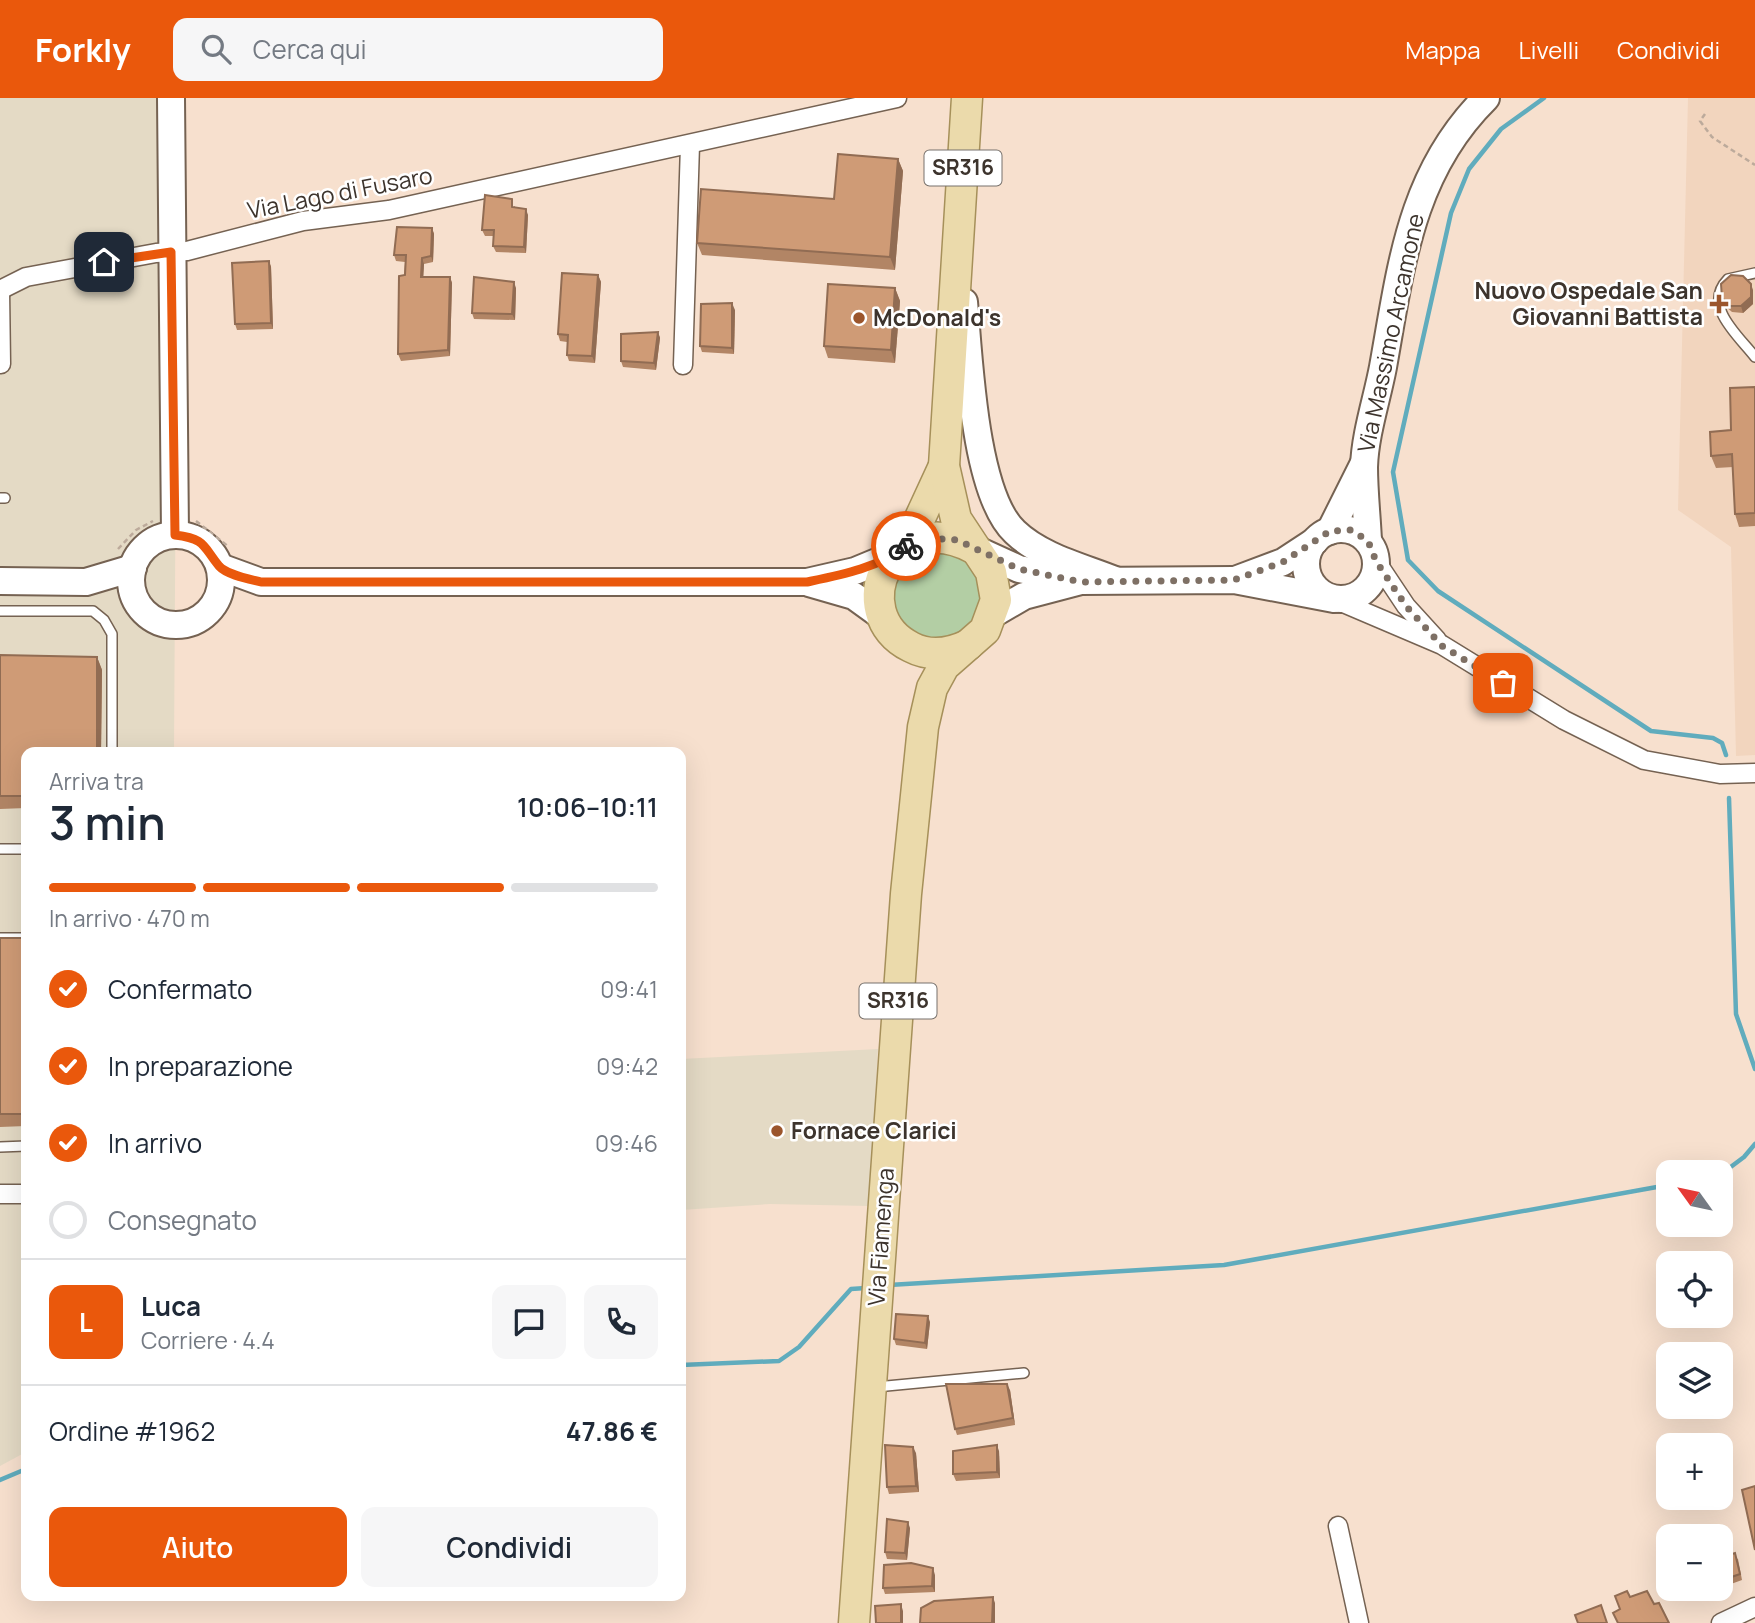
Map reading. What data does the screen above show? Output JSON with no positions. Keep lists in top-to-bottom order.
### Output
{
  "streets": {
    "main road": ["SR316", "Via Massimo Arcamone", "Via Fiamenga"],
    "street": ["Via Lago di Fusaro"]
  },
  "crossings": [
    ["SR316", "Via Fiamenga"]
  ],
  "places": {
    "health": ["Nuovo Ospedale San Giovanni Battista"],
    "other": ["McDonald's", "Fornace Clarici"]
  },
  "north": "top left",
  "page": {
    "header": "Forkly",
    "search": "Cerca qui",
    "nav": ["Mappa", "Livelli", "Condividi"],
    "heading": ["3 min", "Arriva tra", "10:06–10:11"],
    "panel": [
      "Luca",
      "Corriere · 4.4",
      "Ordine #1962",
      "47.86 €"
    ],
    "bar": "In arrivo · 470 m",
    "list": [
      ["Confermato", "09:41"],
      ["In preparazione", "09:42"],
      ["In arrivo", "09:46"],
      "Consegnato"
    ],
    "map_buttons": ["+", "−"],
    "round": "L",
    "buttons": ["Aiuto", "Condividi"]
  }
}
